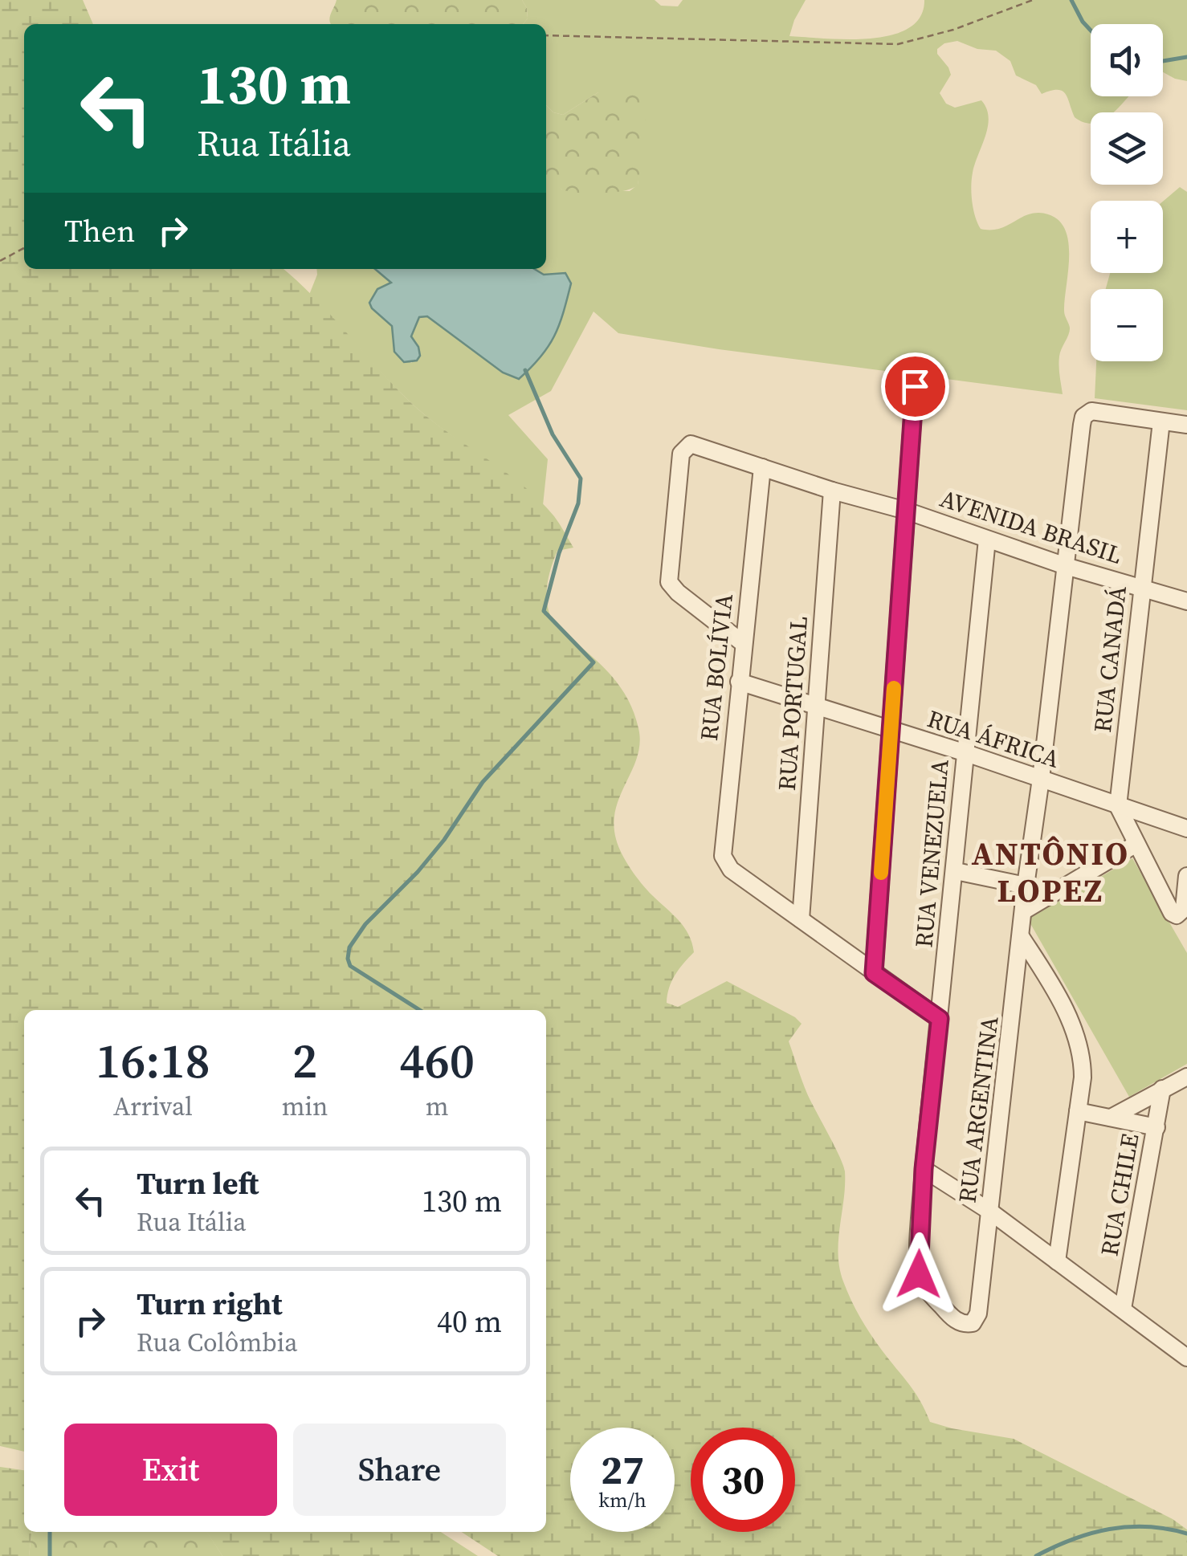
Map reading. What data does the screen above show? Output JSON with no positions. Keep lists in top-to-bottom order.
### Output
{
  "streets": {
    "street": [
      "AVENIDA BRASIL",
      "RUA CANADÁ",
      "RUA BOLÍVIA",
      "RUA PORTUGAL",
      "RUA ÁFRICA",
      "RUA VENEZUELA",
      "RUA ARGENTINA",
      "RUA CHILE"
    ]
  },
  "crossings": [
    ["AVENIDA BRASIL", "RUA CANADÁ"],
    ["AVENIDA BRASIL", "RUA BOLÍVIA"],
    ["AVENIDA BRASIL", "RUA PORTUGAL"],
    ["AVENIDA BRASIL", "RUA VENEZUELA"],
    ["AVENIDA BRASIL", "RUA ARGENTINA"],
    ["RUA CANADÁ", "RUA ÁFRICA"],
    ["RUA CANADÁ", "RUA ARGENTINA"],
    ["RUA BOLÍVIA", "RUA PORTUGAL"],
    ["RUA BOLÍVIA", "RUA ÁFRICA"],
    ["RUA PORTUGAL", "RUA ÁFRICA"],
    ["RUA ÁFRICA", "RUA VENEZUELA"],
    ["RUA ÁFRICA", "RUA ARGENTINA"],
    ["RUA VENEZUELA", "RUA ARGENTINA"]
  ],
  "districts": ["ANTÔNIO LOPEZ"],
  "page": {
    "map_buttons": ["+", "−"],
    "turn": ["130 m", "Rua Itália"],
    "then": "Then",
    "eta": [
      "16:18",
      "Arrival",
      "2",
      "min",
      "460",
      "m"
    ],
    "list": [
      {
        "name": "Turn left",
        "note": "Rua Itália",
        "value": "130 m"
      },
      {
        "name": "Turn right",
        "note": "Rua Colômbia",
        "value": "40 m"
      }
    ],
    "buttons": ["Exit", "Share"],
    "speed": "27 km/h",
    "limit": "30"
  }
}
